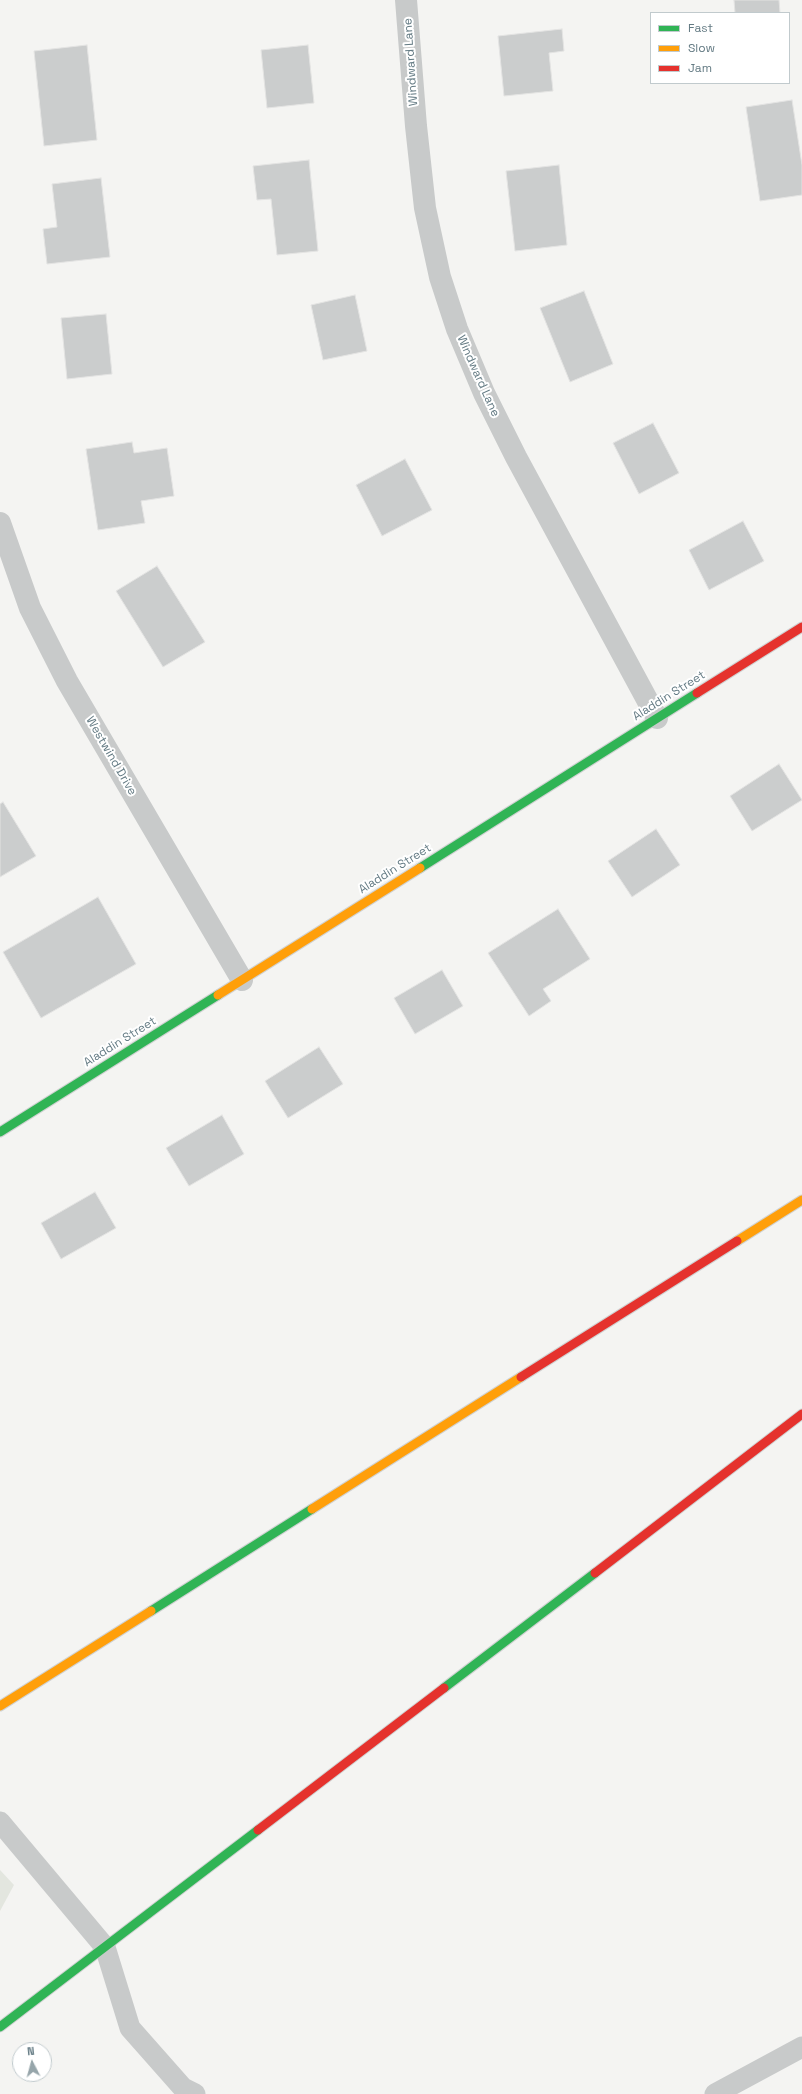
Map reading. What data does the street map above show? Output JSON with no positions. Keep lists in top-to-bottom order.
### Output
{
  "streets": {
    "main road": ["Aladdin Street"],
    "street": ["Windward Lane", "Westwind Drive"]
  },
  "crossings": [
    ["Windward Lane", "Aladdin Street"],
    ["Aladdin Street", "Westwind Drive"]
  ],
  "legend": ["Fast", "Slow", "Jam"],
  "north": "top"
}
